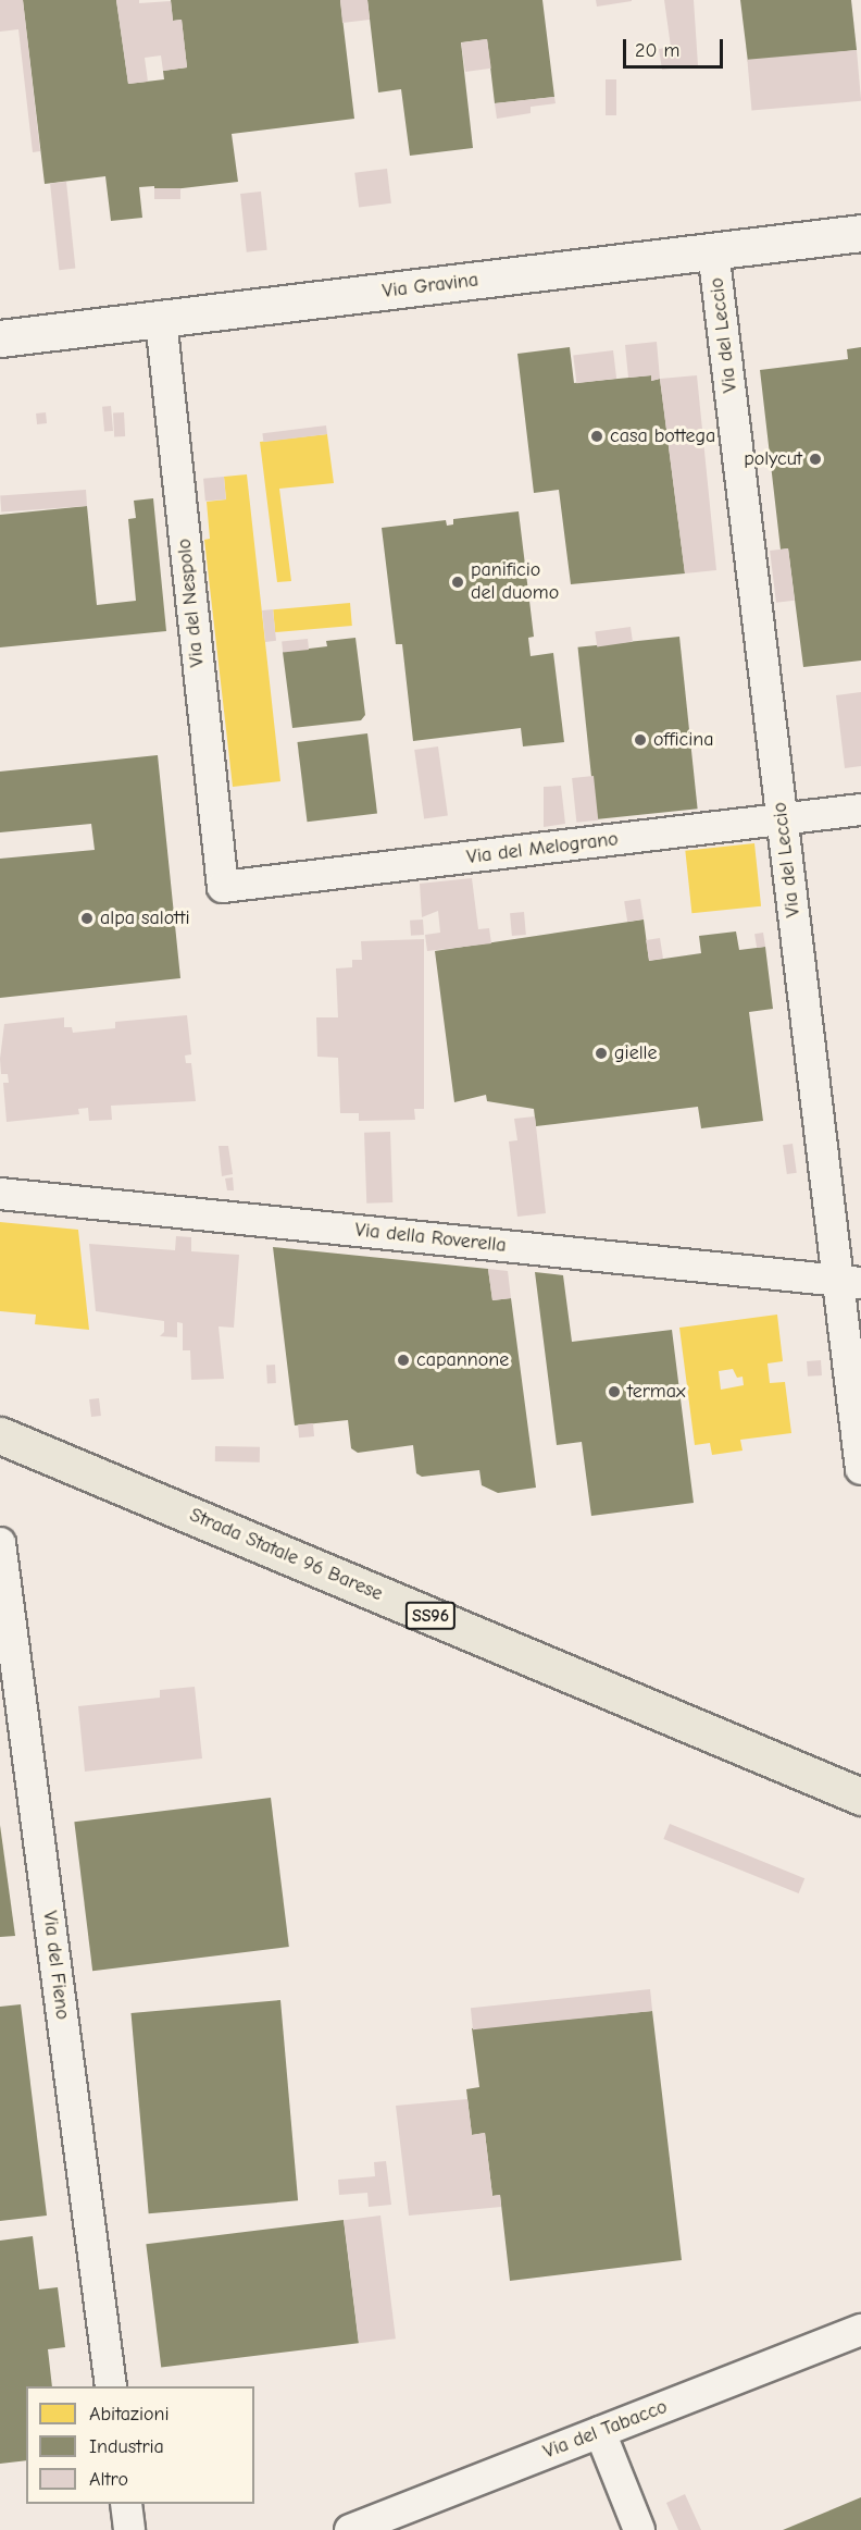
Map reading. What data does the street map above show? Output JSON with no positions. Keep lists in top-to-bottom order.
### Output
{
  "streets": {
    "main road": ["Via Gravina", "Strada Statale 96 Barese", "SS96"],
    "street": [
      "Via del Leccio",
      "Via del Nespolo",
      "Via del Melograno",
      "Via della Roverella",
      "Via del Fieno",
      "Via del Tabacco"
    ]
  },
  "crossings": [
    ["Via Gravina", "Via del Leccio"],
    ["Via Gravina", "Via del Nespolo"],
    ["Via del Leccio", "Via del Melograno"],
    ["Via del Leccio", "Via della Roverella"],
    ["Via del Nespolo", "Via del Melograno"]
  ],
  "places": [
    "casa bottega",
    "polycut",
    "panificio del duomo",
    "officina",
    "alpa salotti",
    "gielle",
    "capannone",
    "termax"
  ],
  "legend": ["Abitazioni", "Industria", "Altro"],
  "scale_bar": "20 m"
}
